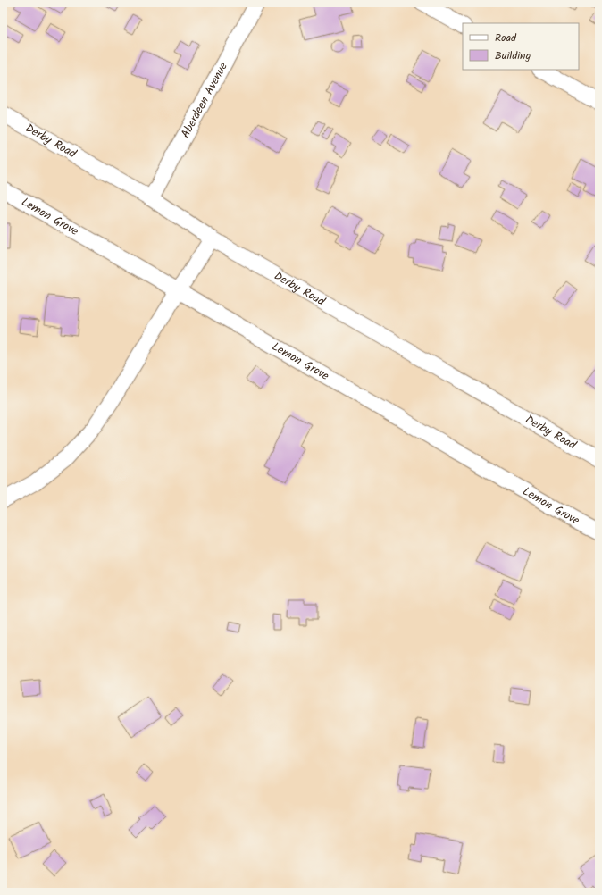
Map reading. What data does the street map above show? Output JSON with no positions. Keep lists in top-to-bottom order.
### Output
{
  "streets": {
    "street": ["Aberdeen Avenue", "Derby Road", "Lemon Grove"]
  },
  "crossings": [
    ["Aberdeen Avenue", "Derby Road"]
  ],
  "legend": ["Road", "Building"]
}
